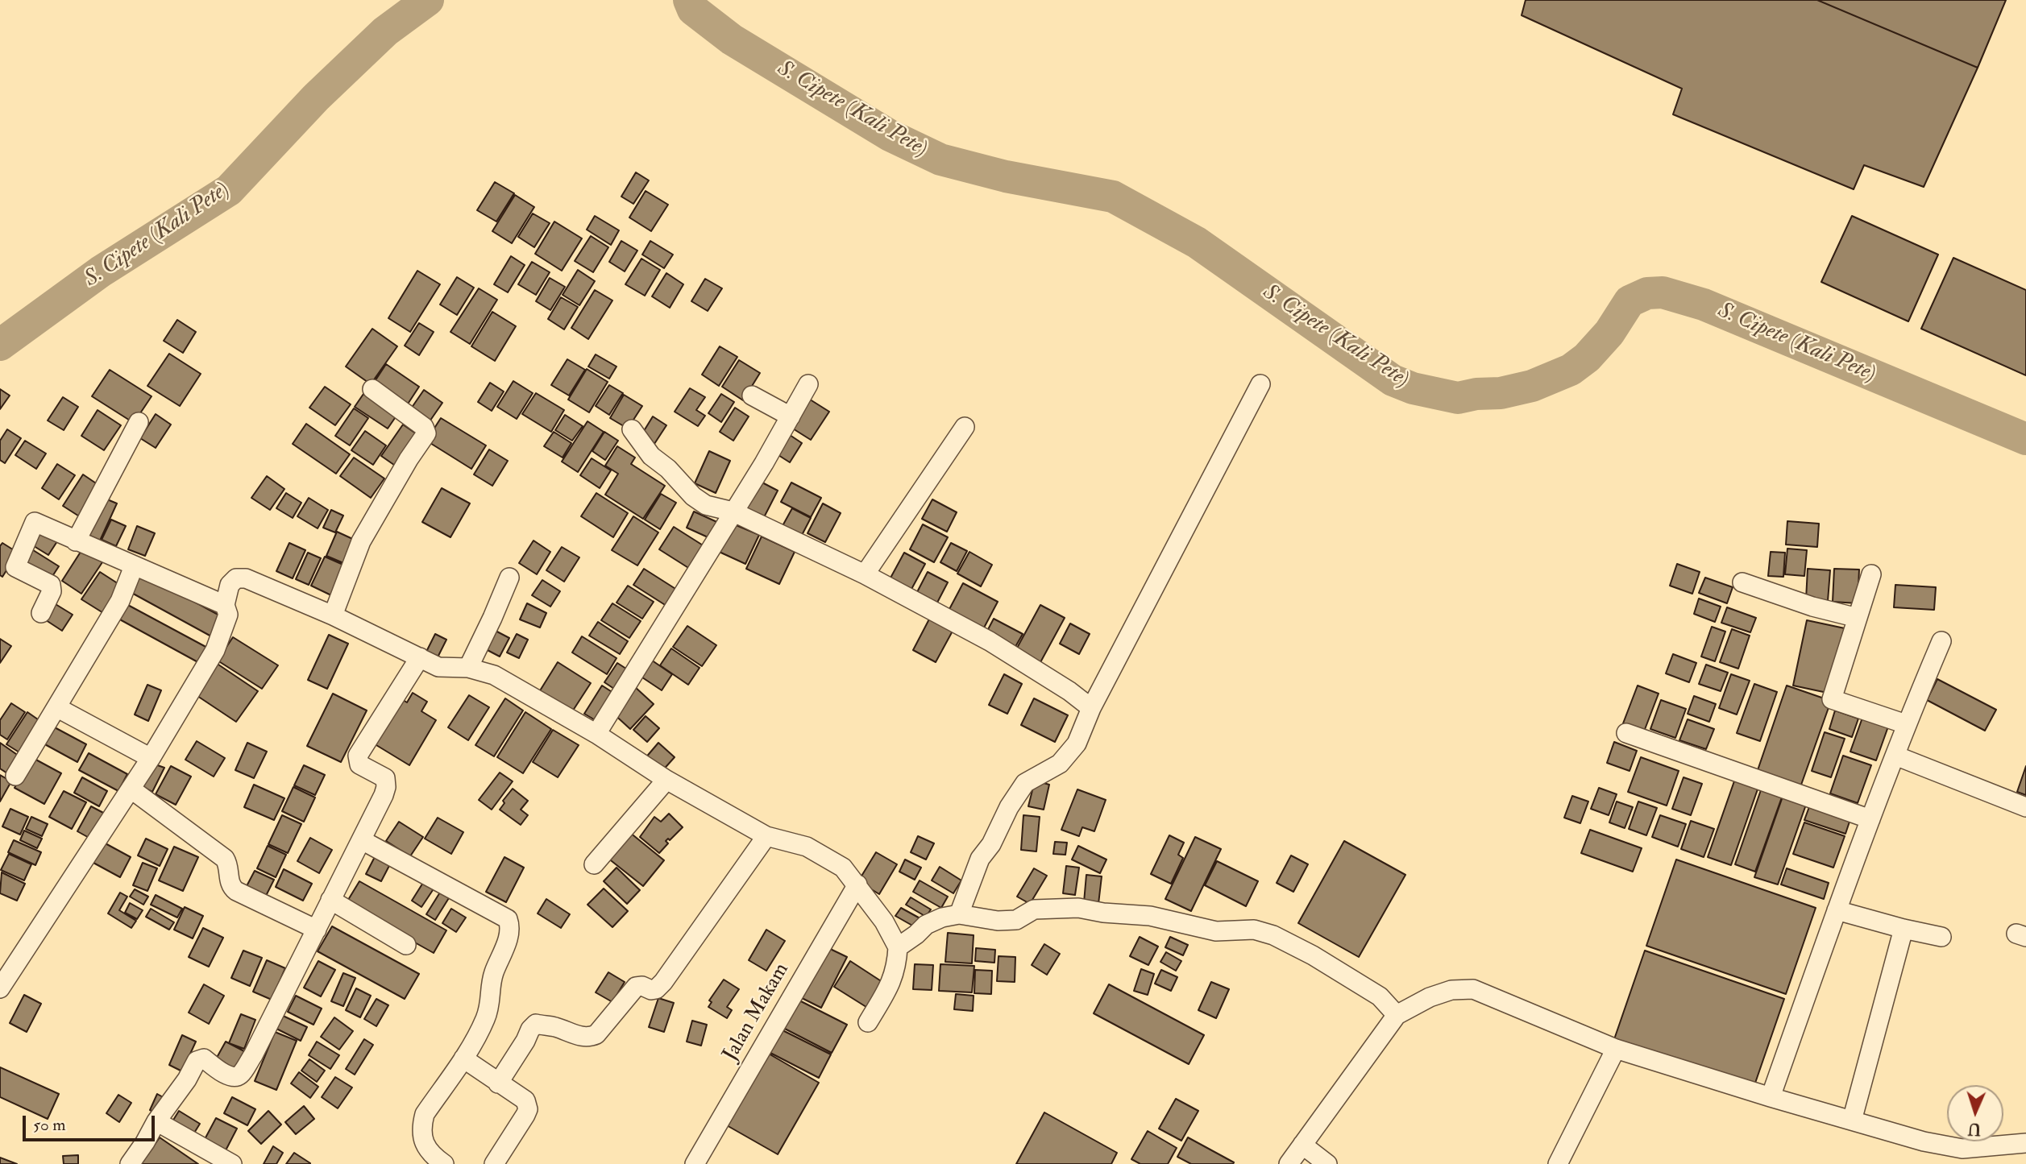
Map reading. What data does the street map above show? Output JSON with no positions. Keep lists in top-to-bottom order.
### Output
{
  "streets": {
    "street": ["Jalan Makam"]
  },
  "water": ["S. Cipete (Kali Pete)"],
  "scale_bar": "50 m",
  "north": "bottom"
}
